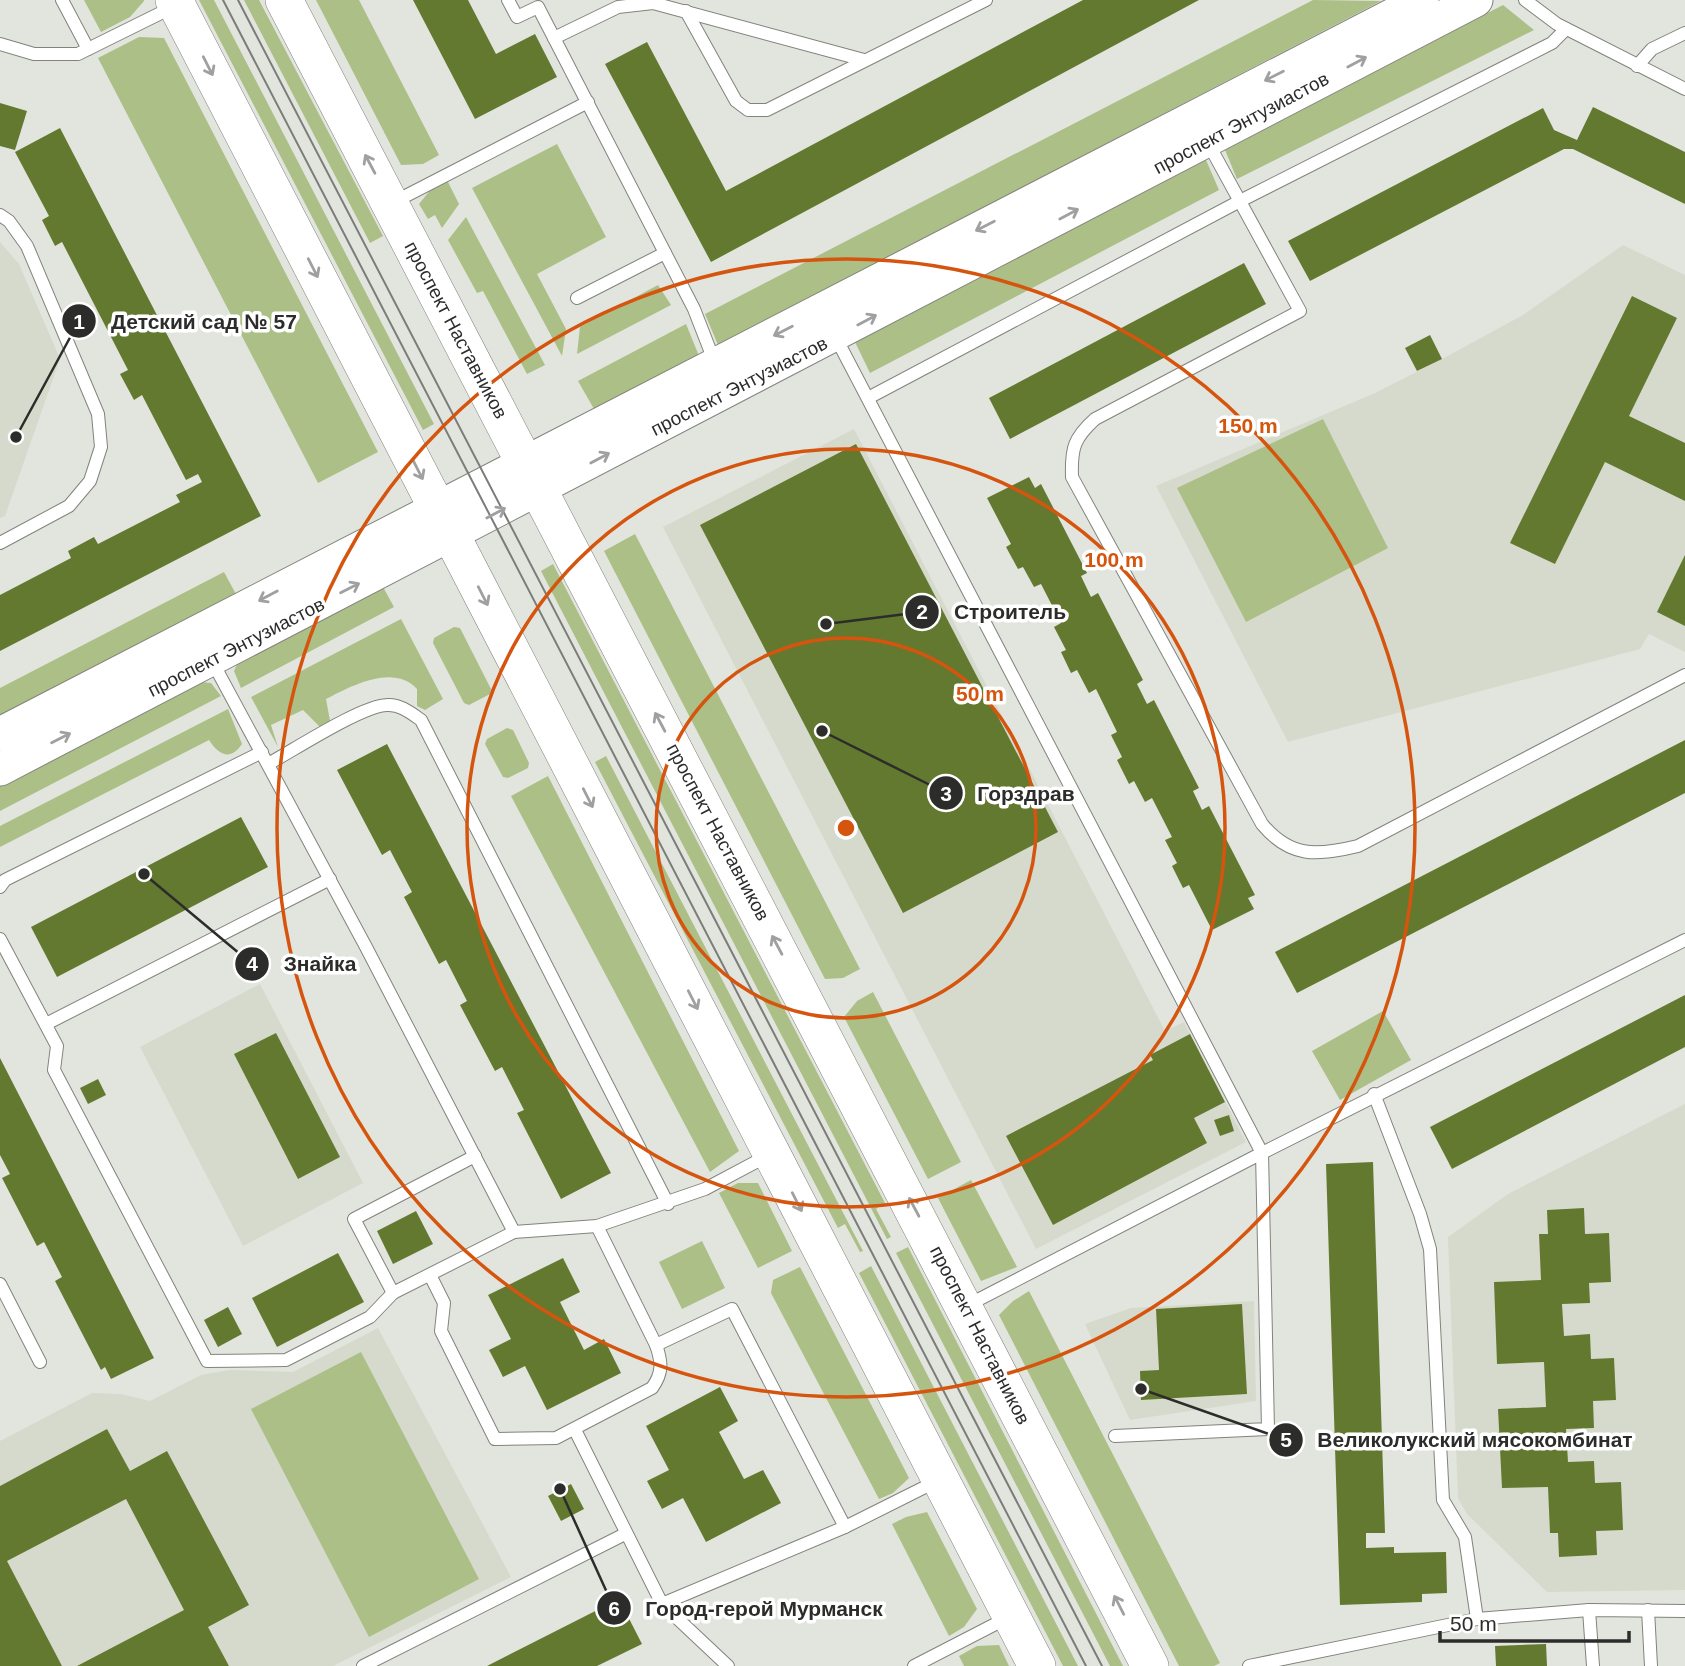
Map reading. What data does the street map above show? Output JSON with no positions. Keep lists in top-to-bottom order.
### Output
{
  "streets": {
    "main road": ["проспект Наставников"],
    "street": ["проспект Энтузиастов"]
  },
  "crossings": [
    ["проспект Энтузиастов", "проспект Наставников"]
  ],
  "places": [
    "Детский сад № 57",
    "Строитель",
    "Горздрав",
    "Знайка",
    "Великолукский мясокомбинат",
    "Город-герой Мурманск"
  ],
  "scale_bar": "50 m",
  "rings": ["150 m", "100 m", "50 m"]
}
